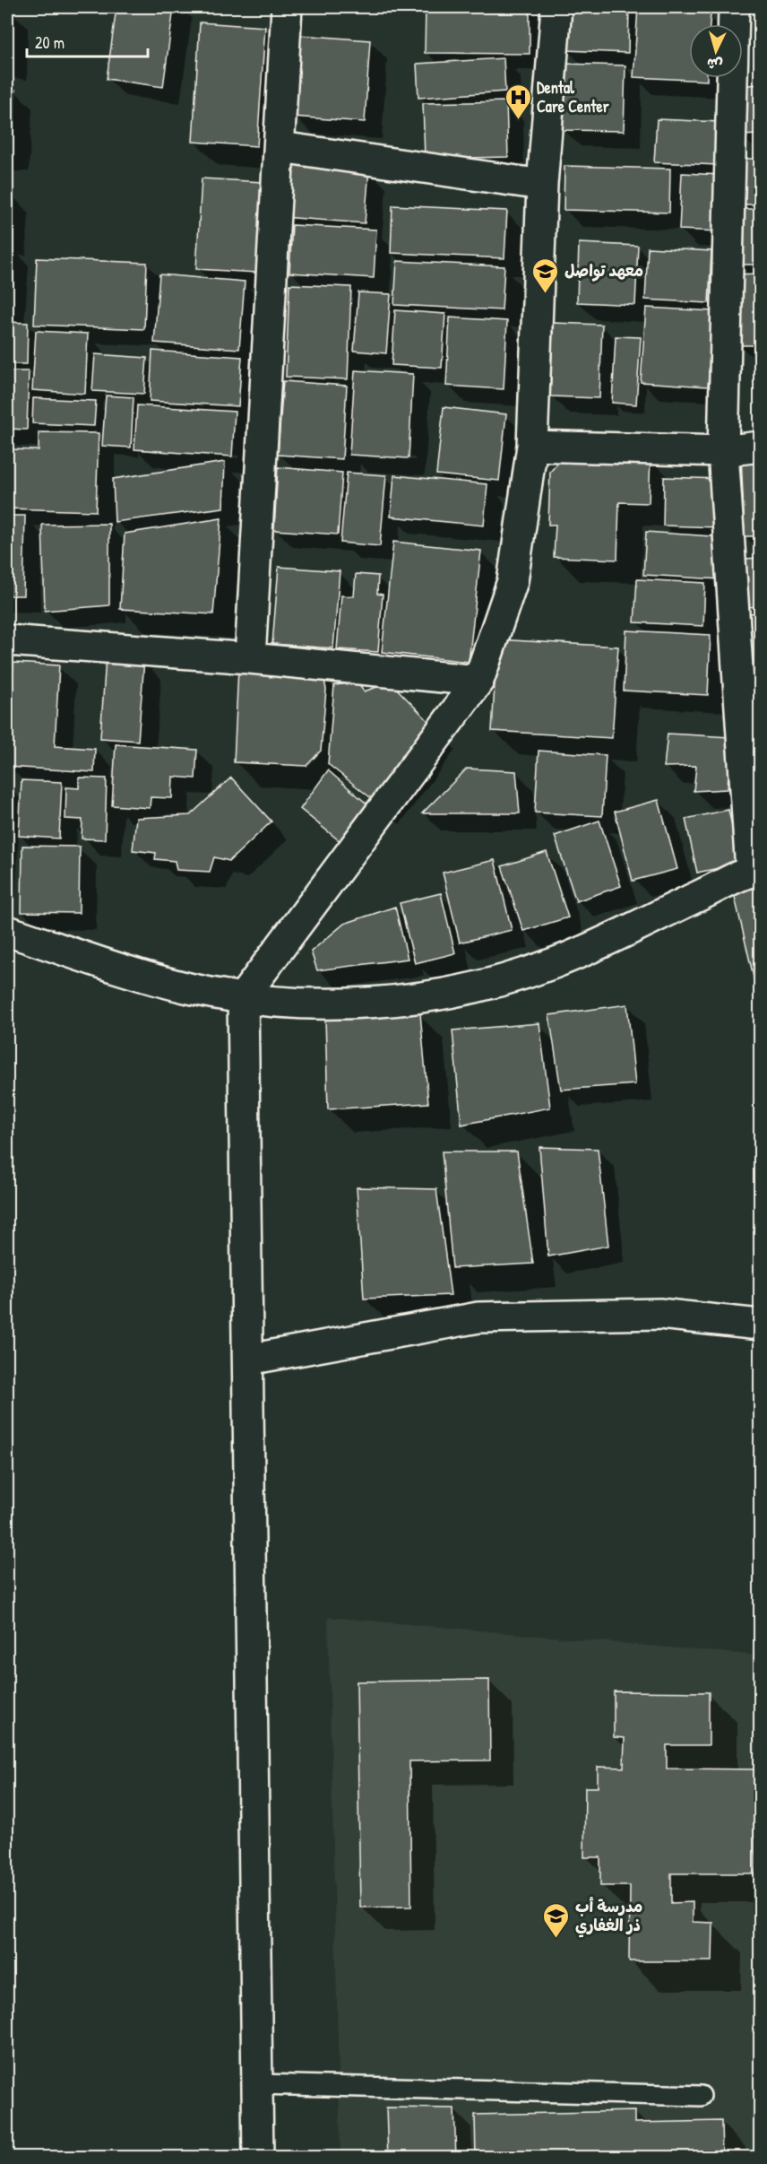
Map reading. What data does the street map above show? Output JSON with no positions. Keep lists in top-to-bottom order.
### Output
{
  "places": {
    "hospital": ["Dental Care Center"],
    "school or university": ["معهد تواصل", "مدرسة أب ذر الغفاري"]
  },
  "scale_bar": "20 m",
  "north": "bottom"
}
